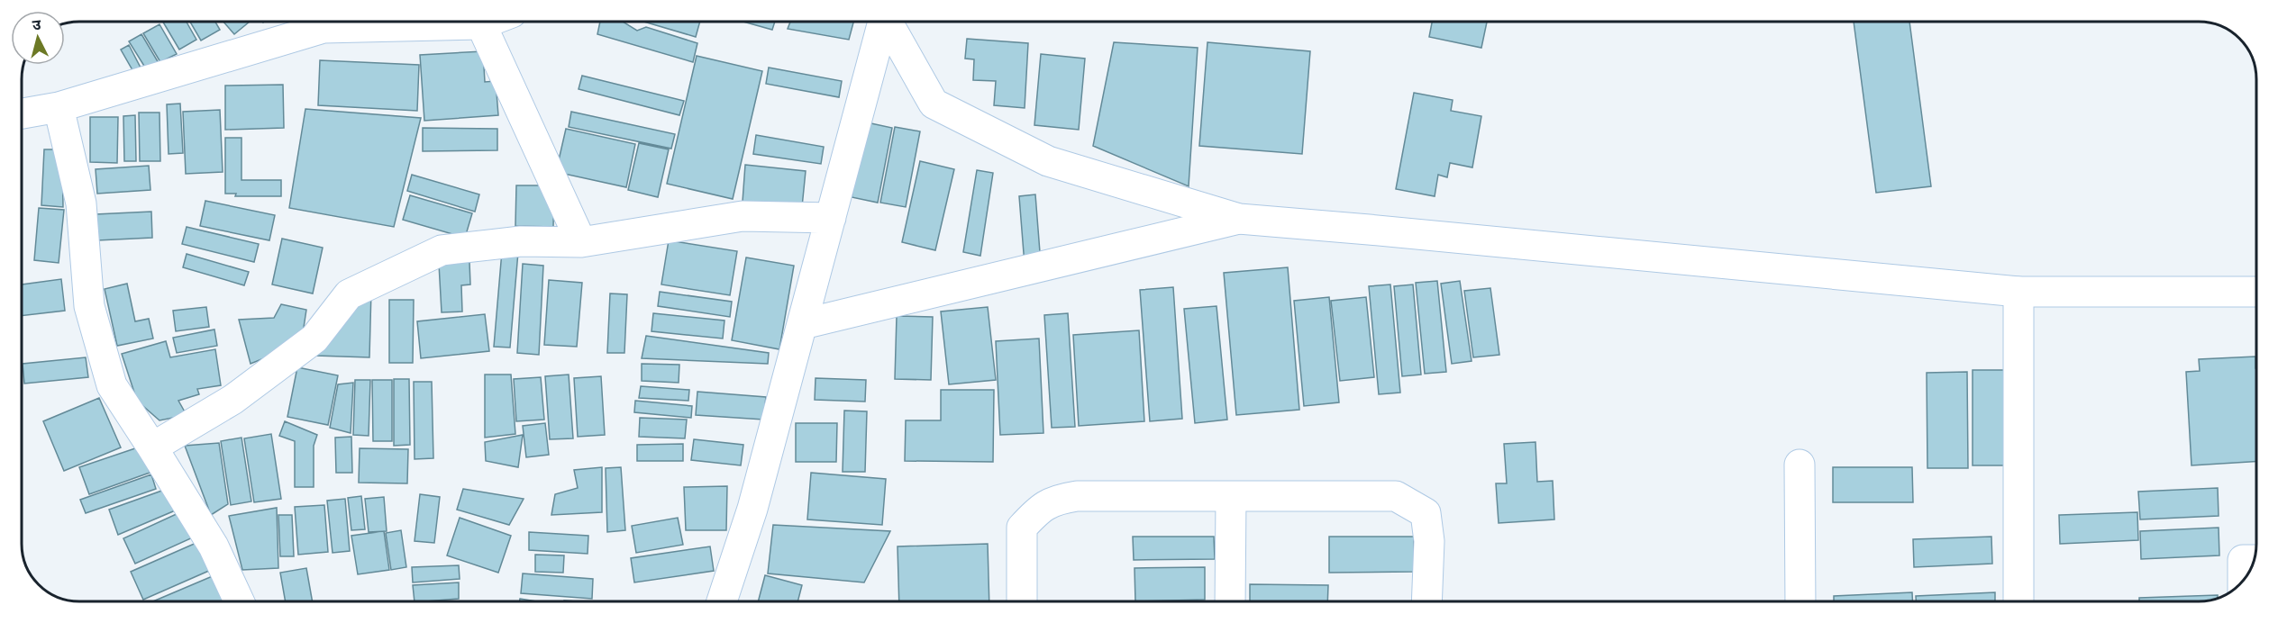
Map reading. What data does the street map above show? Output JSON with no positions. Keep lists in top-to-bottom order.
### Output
{
  "north": "top"
}
